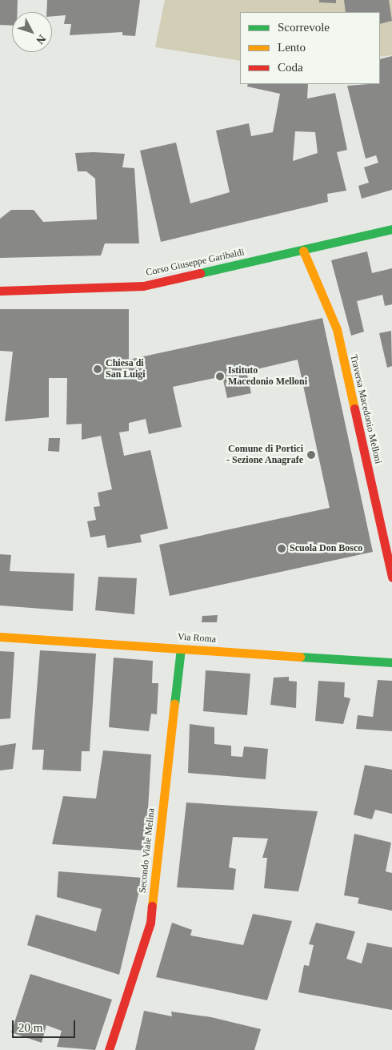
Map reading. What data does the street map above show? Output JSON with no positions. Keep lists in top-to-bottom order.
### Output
{
  "streets": {
    "street": [
      "Corso Giuseppe Garibaldi",
      "Traversa Macedonio Melloni",
      "Via Roma",
      "Secondo Viale Melina"
    ]
  },
  "crossings": [
    ["Corso Giuseppe Garibaldi", "Traversa Macedonio Melloni"],
    ["Via Roma", "Secondo Viale Melina"]
  ],
  "places": [
    "Chiesa di San Luigi",
    "Istituto Macedonio Melloni",
    "Comune di Portici - Sezione Anagrafe",
    "Scuola Don Bosco"
  ],
  "legend": ["Scorrevole", "Lento", "Coda"],
  "scale_bar": "20 m",
  "north": "bottom right"
}
